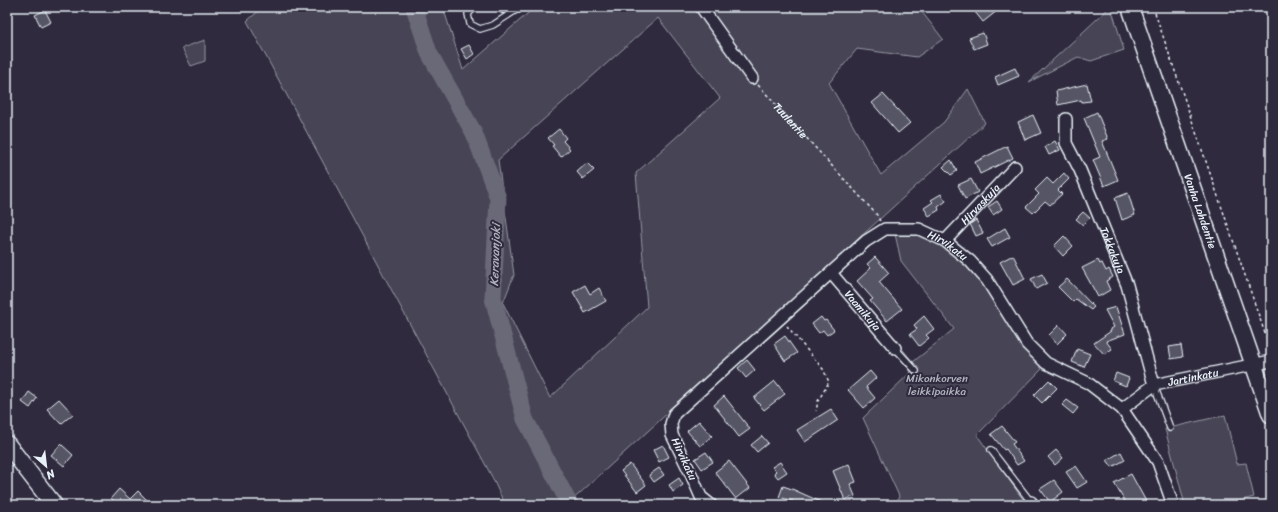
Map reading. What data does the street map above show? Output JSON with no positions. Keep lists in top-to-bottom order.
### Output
{
  "streets": {
    "main road": ["Vanha Lahdentie"],
    "street": [
      "Hirvaskuja",
      "Hirvikatu",
      "Tokkakuja",
      "Vaamikuja",
      "Jartinkatu"
    ],
    "path": ["Tuulentie"]
  },
  "crossings": [
    ["Tuulentie", "Hirvikatu"],
    ["Hirvaskuja", "Hirvikatu"],
    ["Vanha Lahdentie", "Jartinkatu"],
    ["Hirvikatu", "Vaamikuja"],
    ["Hirvikatu", "Jartinkatu"],
    ["Tokkakuja", "Jartinkatu"]
  ],
  "water": ["Keravanjoki"],
  "parks": ["Mikonkorven leikkipaikka"],
  "north": "bottom right"
}
